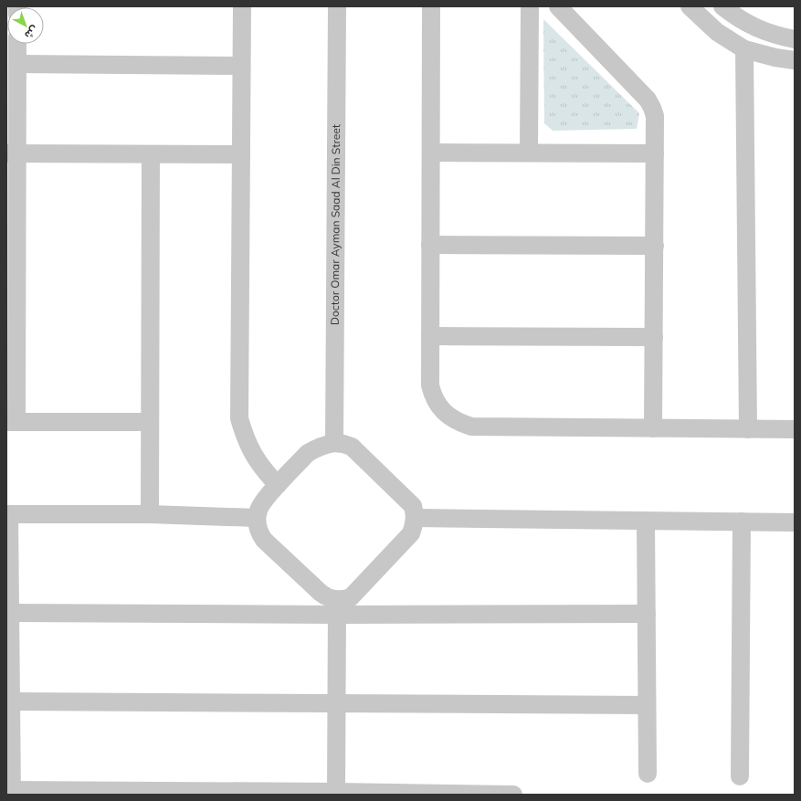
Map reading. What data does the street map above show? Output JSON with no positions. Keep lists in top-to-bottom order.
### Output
{
  "streets": {
    "street": ["Doctor Omar Ayman Saad Al Din Street"]
  },
  "north": "bottom right"
}
